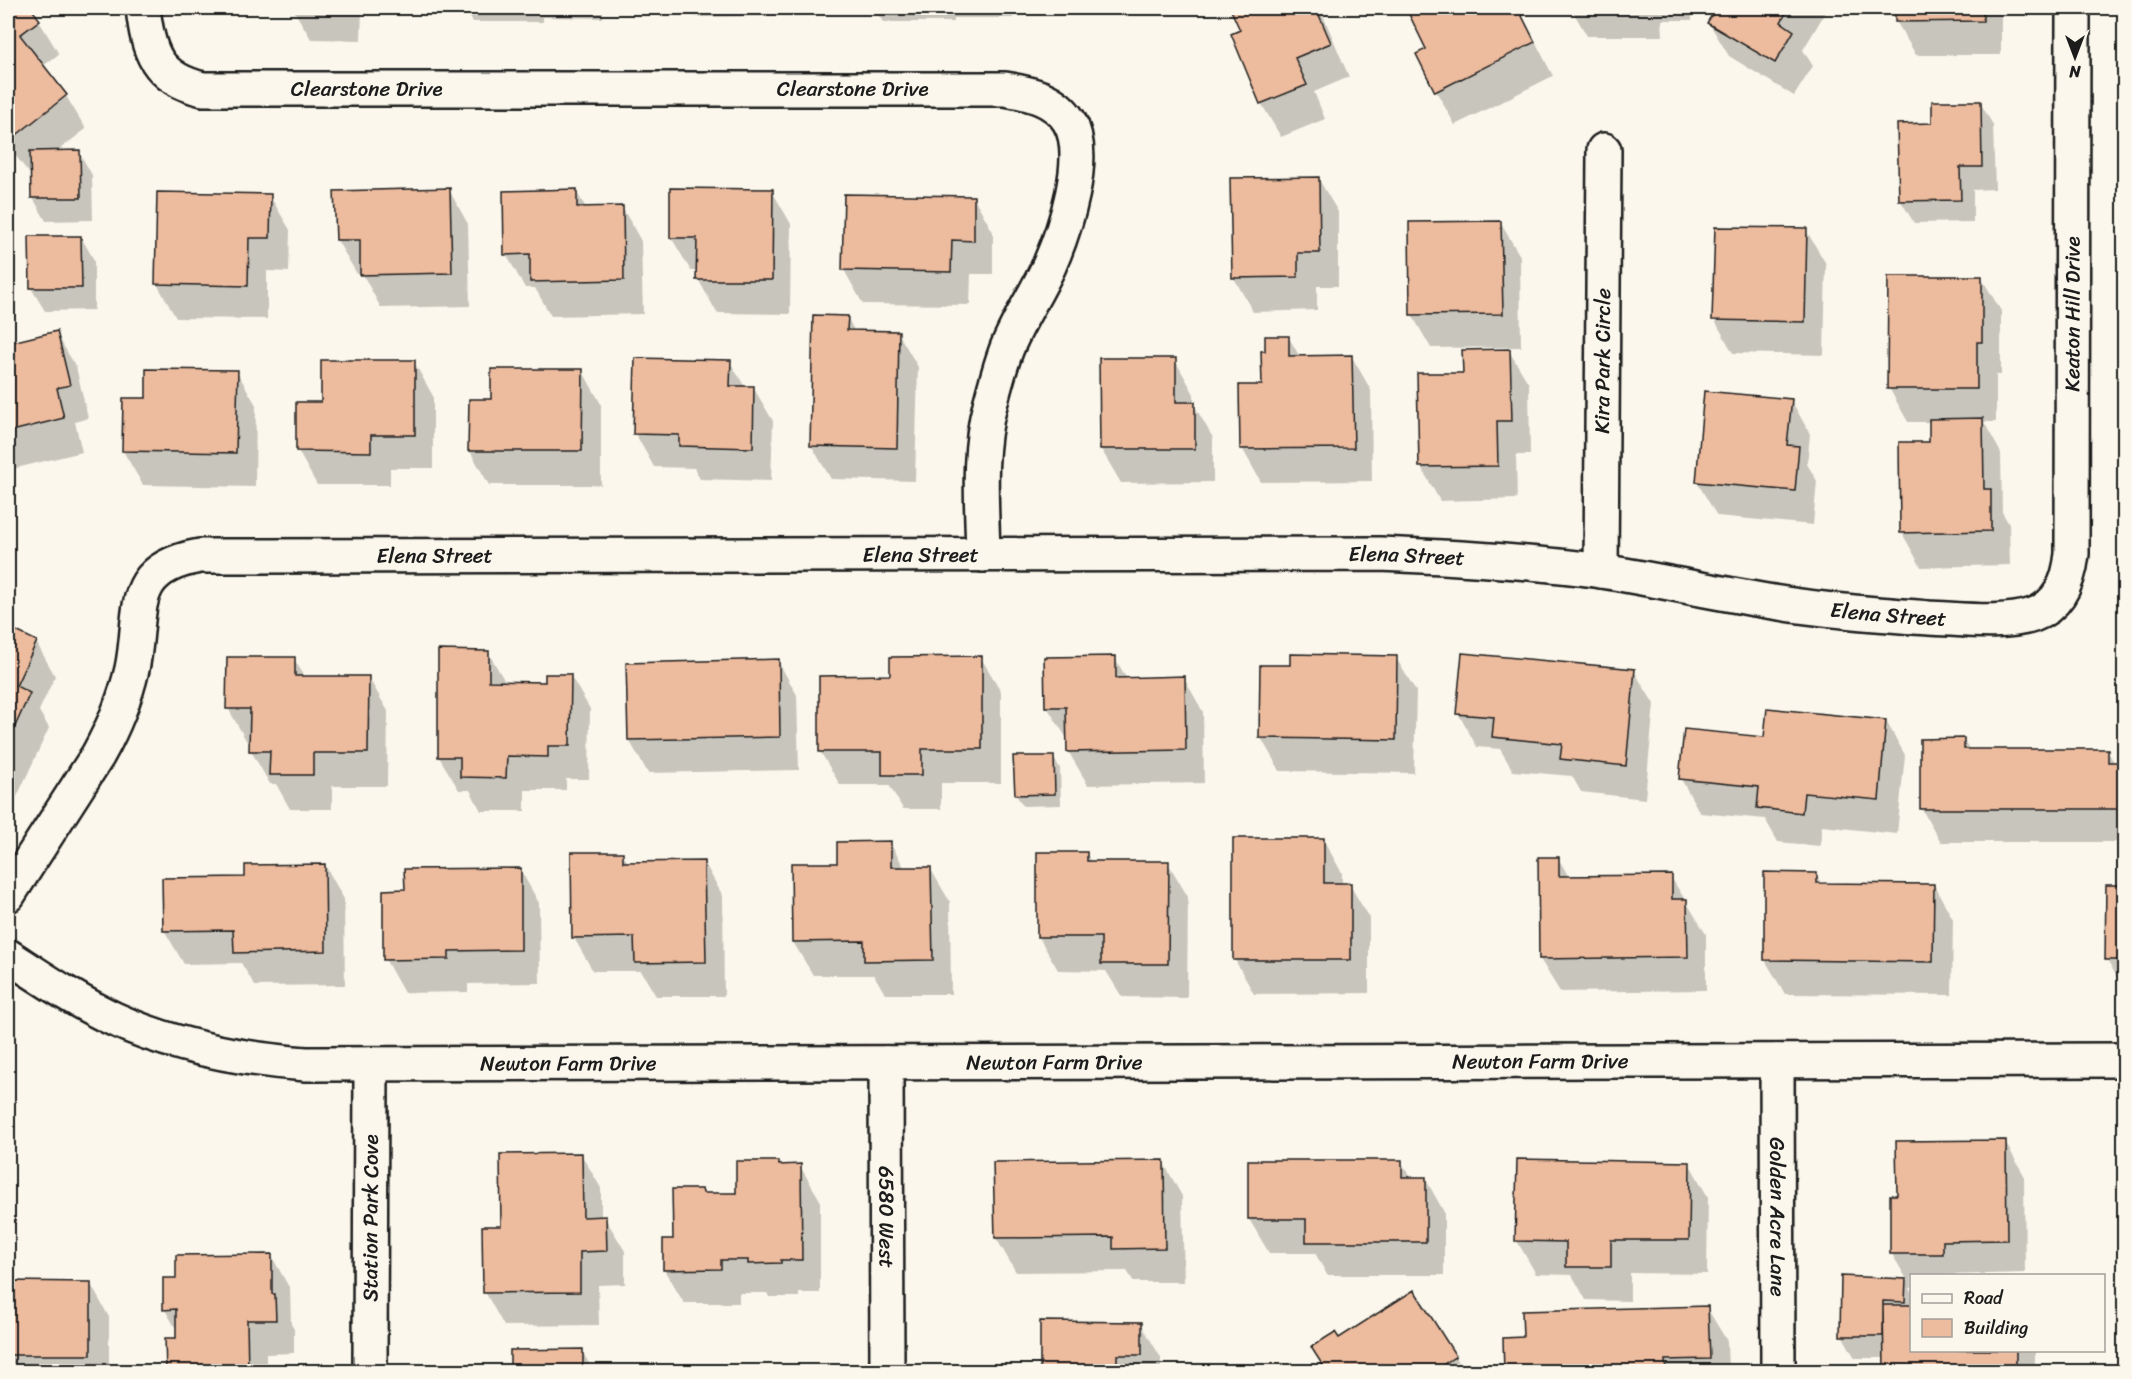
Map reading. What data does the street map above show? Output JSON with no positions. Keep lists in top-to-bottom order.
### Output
{
  "streets": {
    "street": [
      "Clearstone Drive",
      "Keaton Hill Drive",
      "Kira Park Circle",
      "Elena Street",
      "Newton Farm Drive",
      "Golden Acre Lane",
      "6580 West",
      "Station Park Cove"
    ]
  },
  "crossings": [
    ["Clearstone Drive", "Elena Street"],
    ["Keaton Hill Drive", "Elena Street"],
    ["Kira Park Circle", "Elena Street"],
    ["Newton Farm Drive", "Golden Acre Lane"],
    ["Newton Farm Drive", "6580 West"],
    ["Newton Farm Drive", "Station Park Cove"]
  ],
  "legend": ["Road", "Building"],
  "north": "bottom"
}
